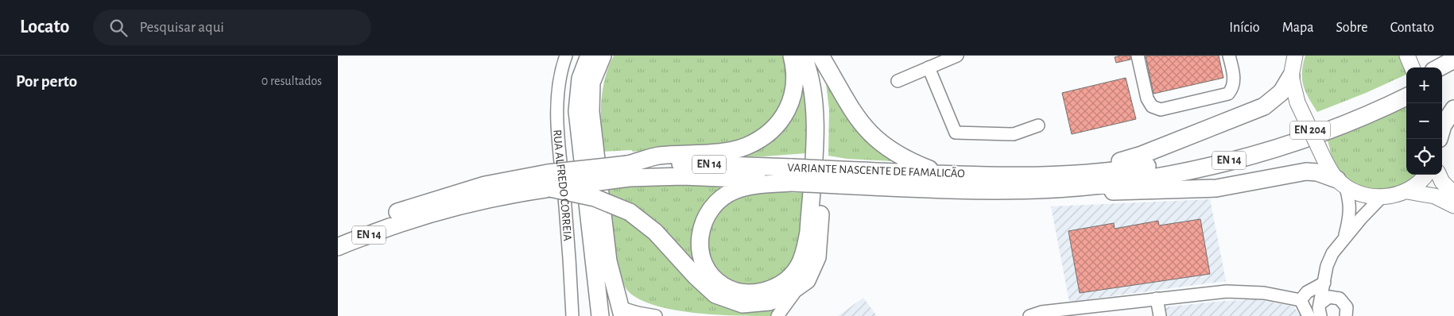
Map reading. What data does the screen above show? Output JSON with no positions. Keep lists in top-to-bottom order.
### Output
{
  "streets": {
    "highway": ["EN 14", "VARIANTE NASCENTE DE FAMALICÃO"],
    "main road": ["EN 204"],
    "street": ["RUA ALFREDO CORREIA"]
  },
  "page": {
    "header": "Locato",
    "search": "Pesquisar aqui",
    "nav": [
      "Início",
      "Mapa",
      "Sobre",
      "Contato"
    ],
    "heading": ["Por perto", "0 resultados"],
    "map_buttons": ["+", "−"]
  }
}
